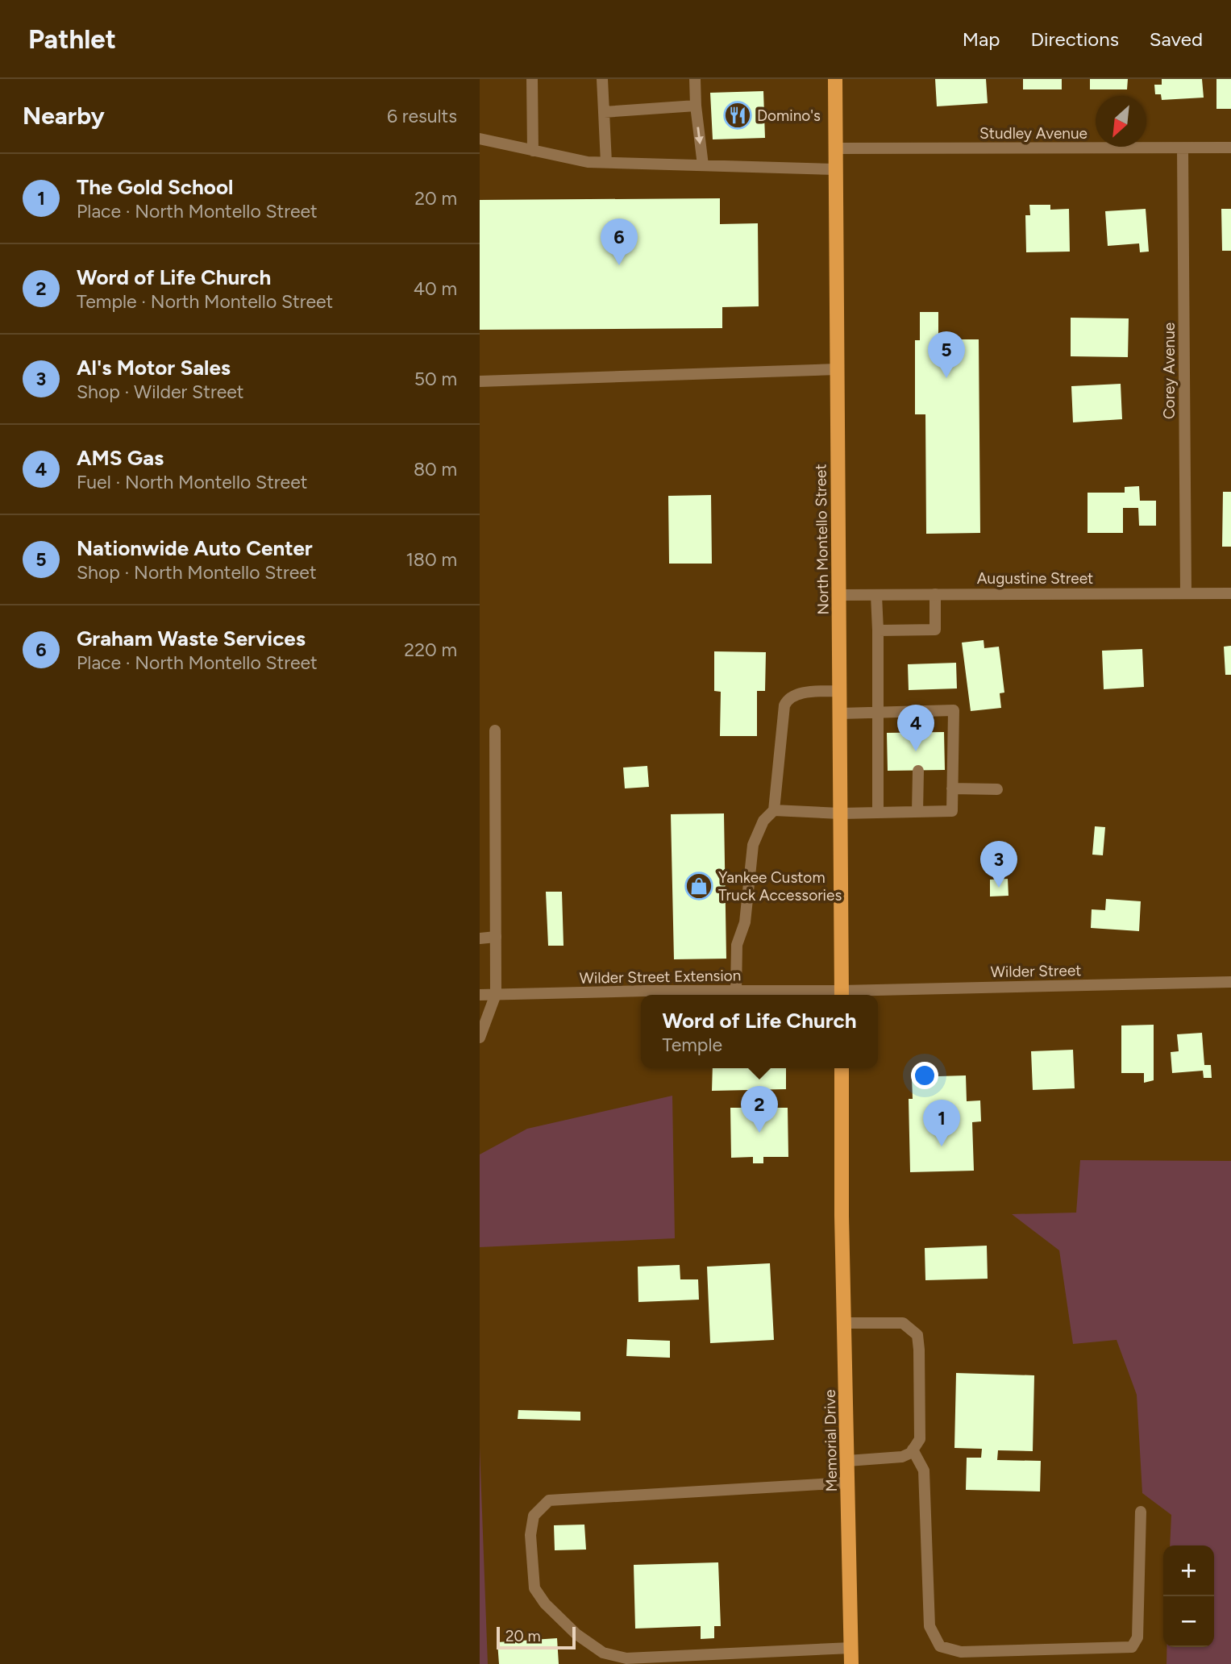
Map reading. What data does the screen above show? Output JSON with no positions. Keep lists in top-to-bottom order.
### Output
{
  "streets": {
    "main road": ["North Montello Street", "Memorial Drive"],
    "street": [
      "Studley Avenue",
      "Corey Avenue",
      "Augustine Street",
      "Wilder Street",
      "Wilder Street Extension"
    ]
  },
  "crossings": [
    ["Studley Avenue", "Corey Avenue"],
    ["Studley Avenue", "North Montello Street"],
    ["Corey Avenue", "Augustine Street"],
    ["North Montello Street", "Augustine Street"],
    ["North Montello Street", "Wilder Street"],
    ["North Montello Street", "Wilder Street Extension"],
    ["Wilder Street", "Wilder Street Extension"]
  ],
  "places": {
    "restaurant": ["Domino's"],
    "shop": ["Yankee Custom Truck Accessories"]
  },
  "scale_bar": "20 m",
  "north": "bottom left",
  "page": {
    "header": "Pathlet",
    "nav": ["Map", "Directions", "Saved"],
    "heading": ["Nearby", "6 results"],
    "list": [
      {
        "mark": "1",
        "name": "The Gold School",
        "note": "Place · North Montello Street",
        "value": "20 m"
      },
      {
        "mark": "2",
        "name": "Word of Life Church",
        "note": "Temple · North Montello Street",
        "value": "40 m"
      },
      {
        "mark": "3",
        "name": "Al's Motor Sales",
        "note": "Shop · Wilder Street",
        "value": "50 m"
      },
      {
        "mark": "4",
        "name": "AMS Gas",
        "note": "Fuel · North Montello Street",
        "value": "80 m"
      },
      {
        "mark": "5",
        "name": "Nationwide Auto Center",
        "note": "Shop · North Montello Street",
        "value": "180 m"
      },
      {
        "mark": "6",
        "name": "Graham Waste Services",
        "note": "Place · North Montello Street",
        "value": "220 m"
      }
    ],
    "pins": [
      "6",
      "5",
      "4",
      "3",
      "2",
      "1"
    ],
    "popup": ["Word of Life Church", "Temple"],
    "map_buttons": ["+", "−"],
    "scale": "20 m"
  }
}
